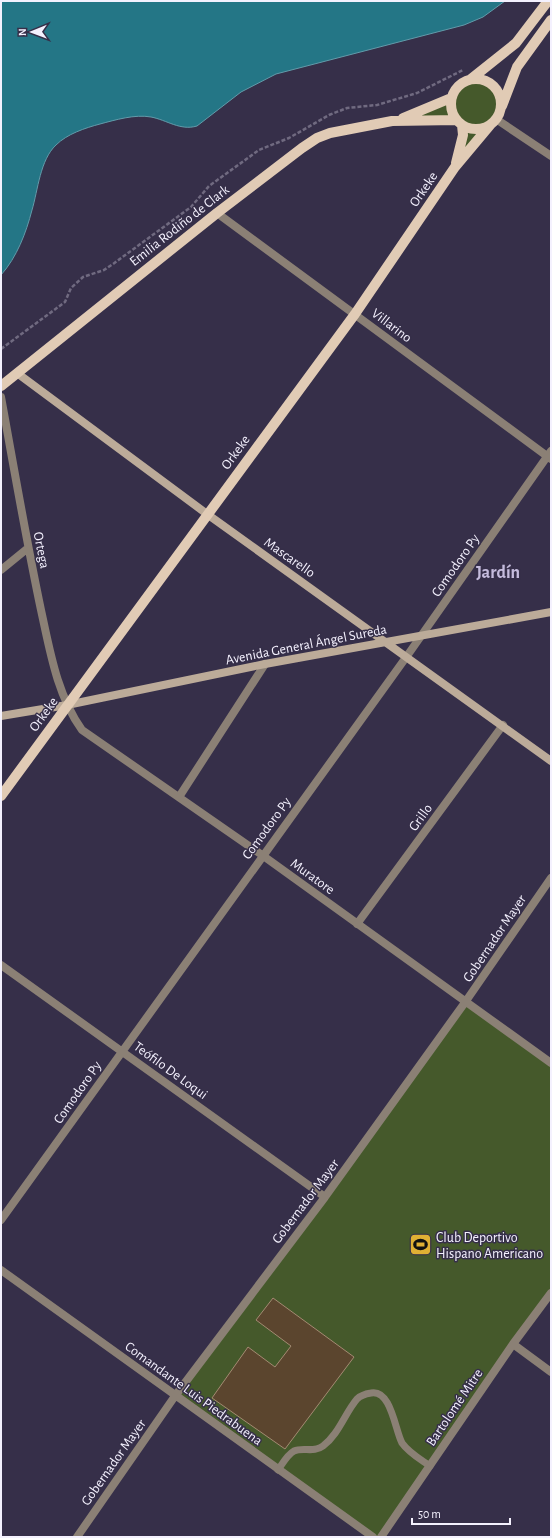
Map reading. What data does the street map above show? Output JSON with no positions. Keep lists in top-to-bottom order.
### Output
{
  "streets": {
    "main road": [
      "Orkeke",
      "Emilia Rodiño de Clark",
      "Mascarello",
      "Avenida General Ángel Sureda"
    ],
    "street": [
      "Villarino",
      "Ortega",
      "Comodoro Py",
      "Grillo",
      "Muratore",
      "Gobernador Mayer",
      "Teófilo De Loqui",
      "Comandante Luis Piedrabuena",
      "Bartolomé Mitre"
    ]
  },
  "crossings": [
    ["Orkeke", "Villarino"],
    ["Orkeke", "Ortega"],
    ["Orkeke", "Mascarello"],
    ["Orkeke", "Avenida General Ángel Sureda"],
    ["Orkeke", "Muratore"],
    ["Emilia Rodiño de Clark", "Villarino"],
    ["Emilia Rodiño de Clark", "Mascarello"],
    ["Villarino", "Comodoro Py"],
    ["Ortega", "Avenida General Ángel Sureda"],
    ["Ortega", "Muratore"],
    ["Mascarello", "Comodoro Py"],
    ["Mascarello", "Avenida General Ángel Sureda"],
    ["Mascarello", "Grillo"],
    ["Comodoro Py", "Avenida General Ángel Sureda"],
    ["Comodoro Py", "Muratore"],
    ["Comodoro Py", "Teófilo De Loqui"],
    ["Avenida General Ángel Sureda", "Muratore"],
    ["Grillo", "Muratore"],
    ["Muratore", "Gobernador Mayer"],
    ["Gobernador Mayer", "Teófilo De Loqui"],
    ["Gobernador Mayer", "Comandante Luis Piedrabuena"]
  ],
  "districts": ["Jardín"],
  "places": {
    "sports": ["Club Deportivo Hispano Americano"]
  },
  "scale_bar": "50 m",
  "north": "left"
}
